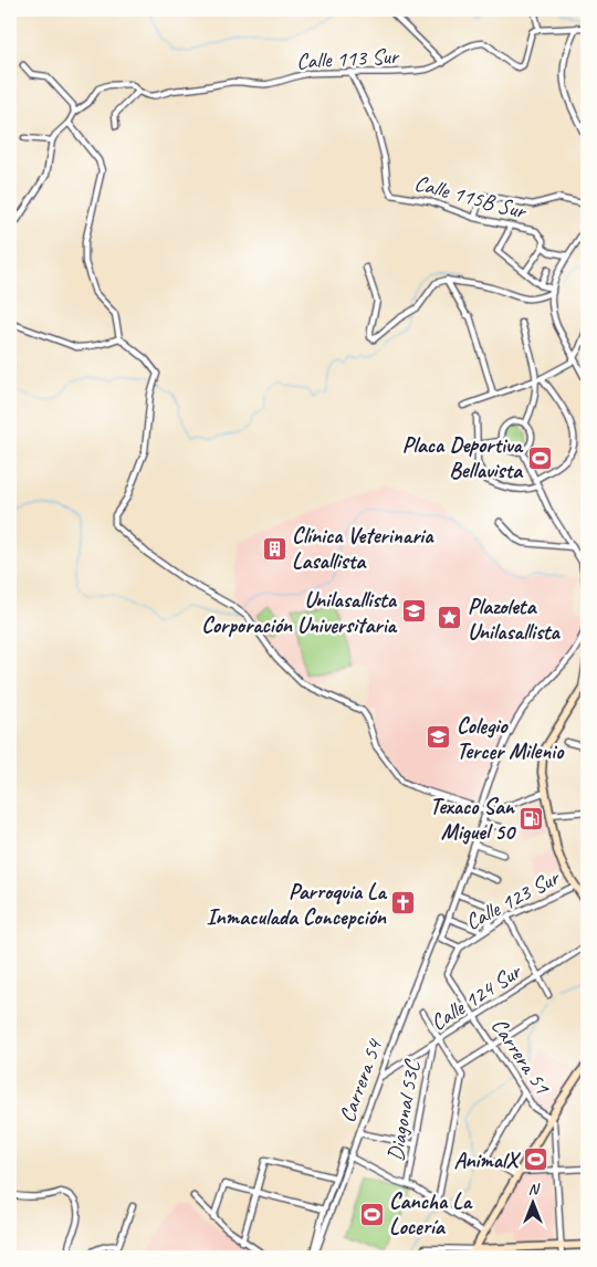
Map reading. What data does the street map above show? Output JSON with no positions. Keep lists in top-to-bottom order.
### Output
{
  "streets": {
    "street": [
      "Calle 113 Sur",
      "Calle 115B Sur",
      "Calle 123 Sur",
      "Calle 124 Sur",
      "Carrera 51",
      "Carrera 54",
      "Diagonal 53C"
    ]
  },
  "crossings": [
    ["Calle 113 Sur", "Calle 115B Sur"],
    ["Calle 123 Sur", "Carrera 51"],
    ["Calle 124 Sur", "Carrera 51"],
    ["Calle 124 Sur", "Carrera 54"],
    ["Calle 124 Sur", "Diagonal 53C"]
  ],
  "places": {
    "sports": ["Placa Deportiva Bellavista", "AnimalX", "Cancha La Locería"],
    "building": ["Clínica Veterinaria Lasallista"],
    "school or university": ["Unilasallista Corporación Universitaria", "Colegio Tercer Milenio"],
    "place": ["Plazoleta Unilasallista"],
    "fuel station": ["Texaco San Miguel 50"],
    "church": ["Parroquia La Inmaculada Concepción"]
  },
  "north": "top"
}
